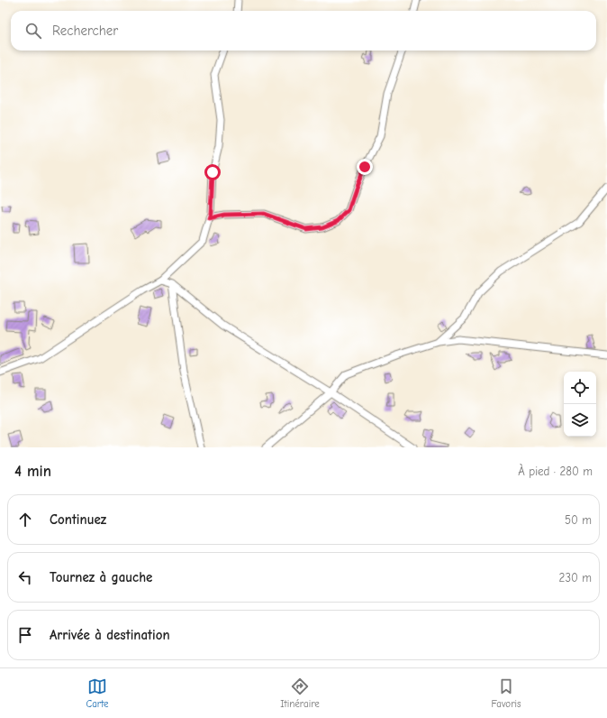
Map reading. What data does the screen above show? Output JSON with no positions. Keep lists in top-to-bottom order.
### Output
{
  "page": {
    "search": "Rechercher",
    "heading": ["4 min", "À pied · 280 m"],
    "list": [
      ["Continuez", "50 m"],
      ["Tournez à gauche", "230 m"],
      "Arrivée à destination"
    ],
    "nav": ["Carte", "Itinéraire", "Favoris"]
  }
}
